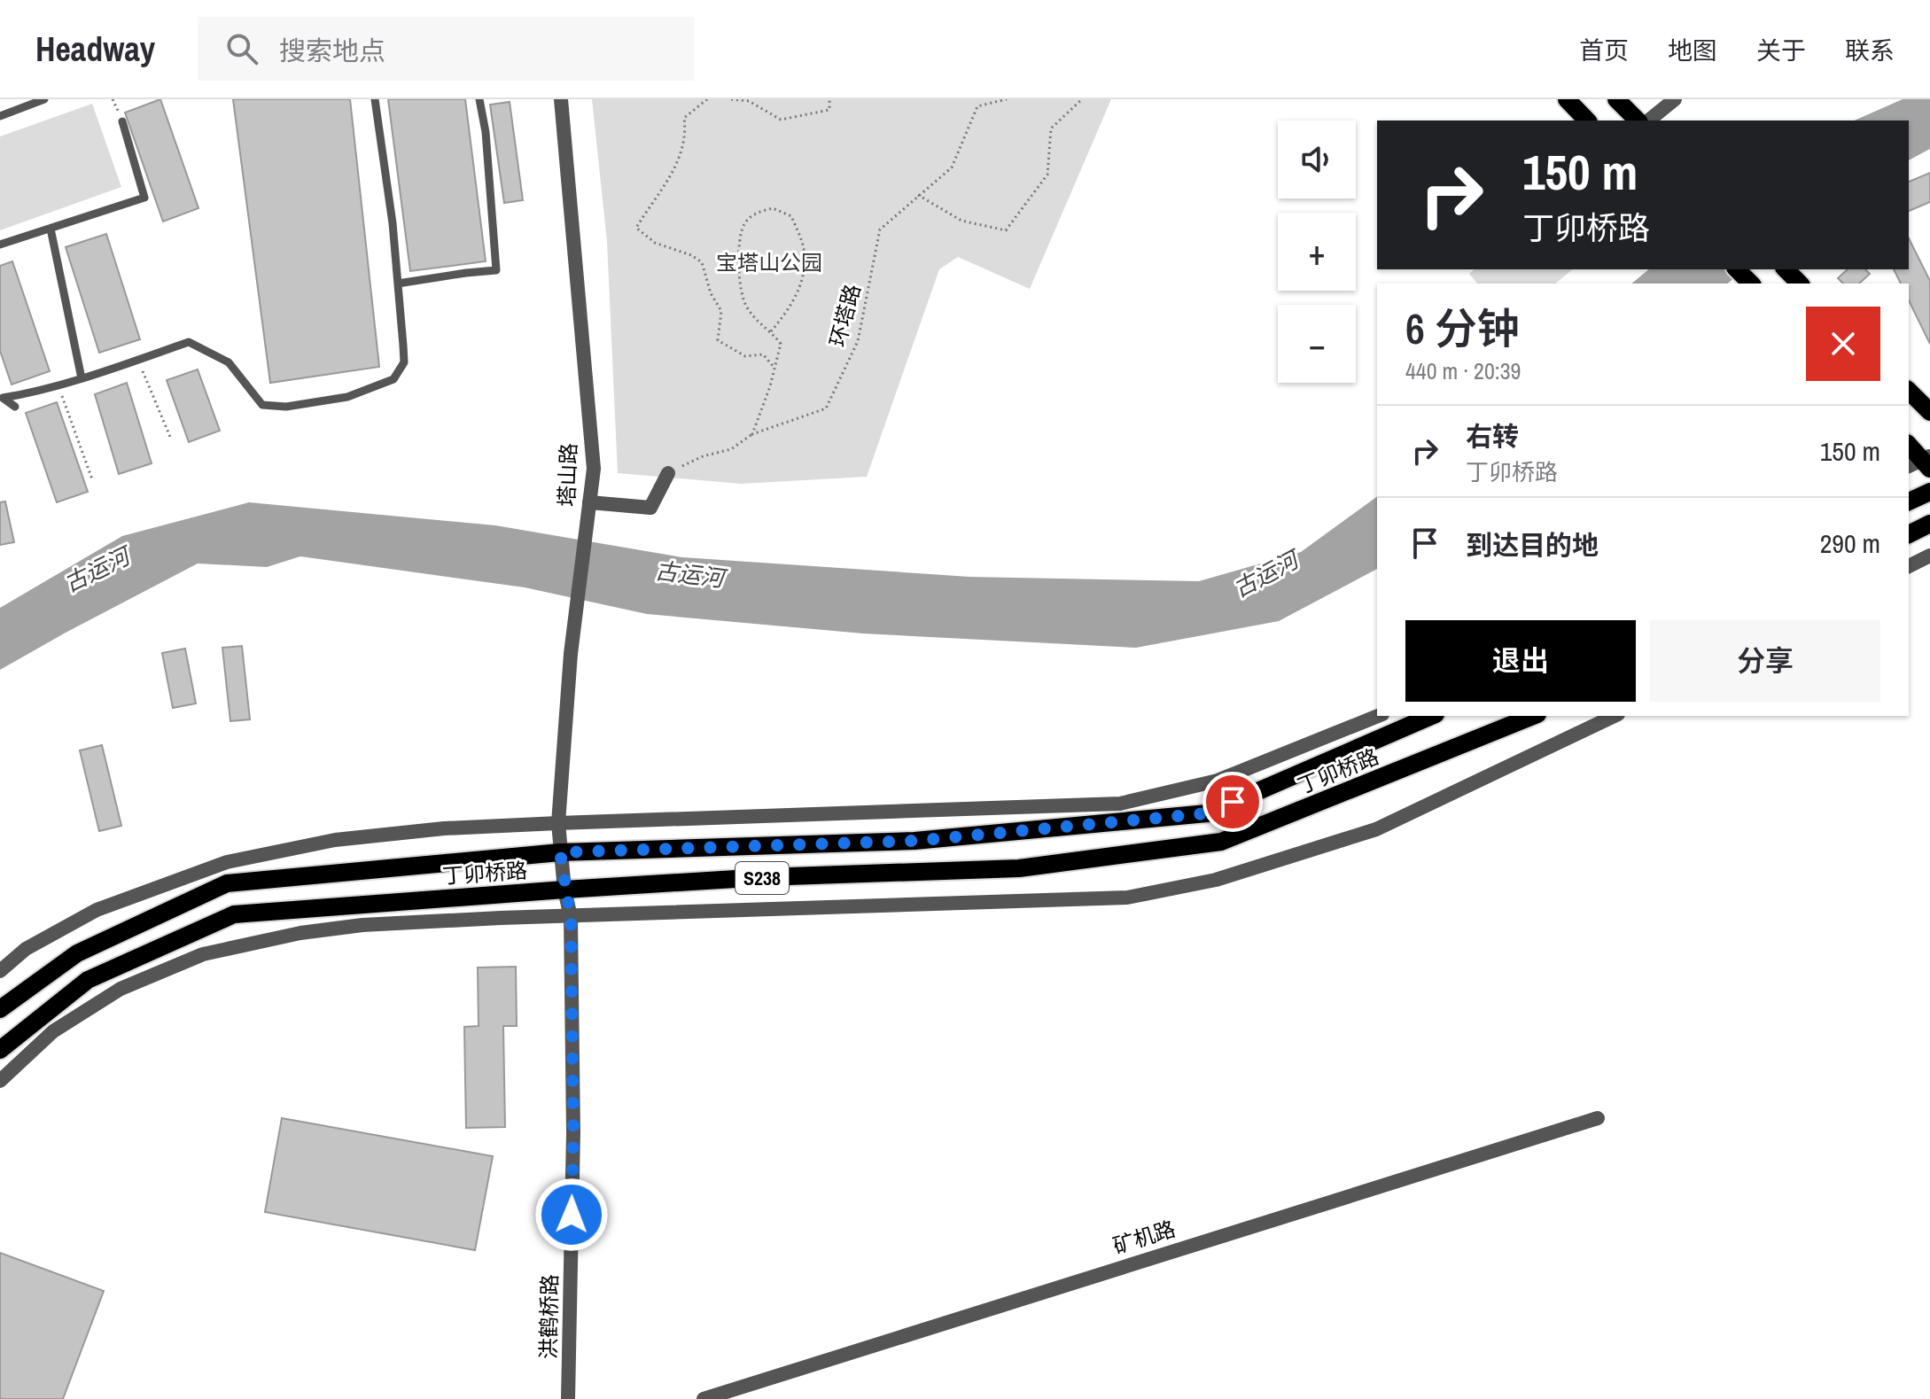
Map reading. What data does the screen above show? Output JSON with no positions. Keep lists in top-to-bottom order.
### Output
{
  "streets": {
    "main road": ["丁卯桥路", "S238"],
    "street": ["塔山路", "矿机路", "洪鹤桥路"],
    "path": ["环塔路"]
  },
  "crossings": [
    ["塔山路", "丁卯桥路"],
    ["塔山路", "洪鹤桥路"],
    ["丁卯桥路", "洪鹤桥路"]
  ],
  "water": ["古运河"],
  "parks": ["宝塔山公园"],
  "page": {
    "header": "Headway",
    "search": "搜索地点",
    "nav": [
      "首页",
      "地图",
      "关于",
      "联系"
    ],
    "map_buttons": ["+", "−"],
    "turn": ["150 m", "丁卯桥路"],
    "heading": ["6 分钟", "440 m · 20:39"],
    "list": [
      {
        "name": "右转",
        "note": "丁卯桥路",
        "value": "150 m"
      },
      {
        "name": "到达目的地",
        "value": "290 m"
      }
    ],
    "buttons": ["退出", "分享"]
  }
}
